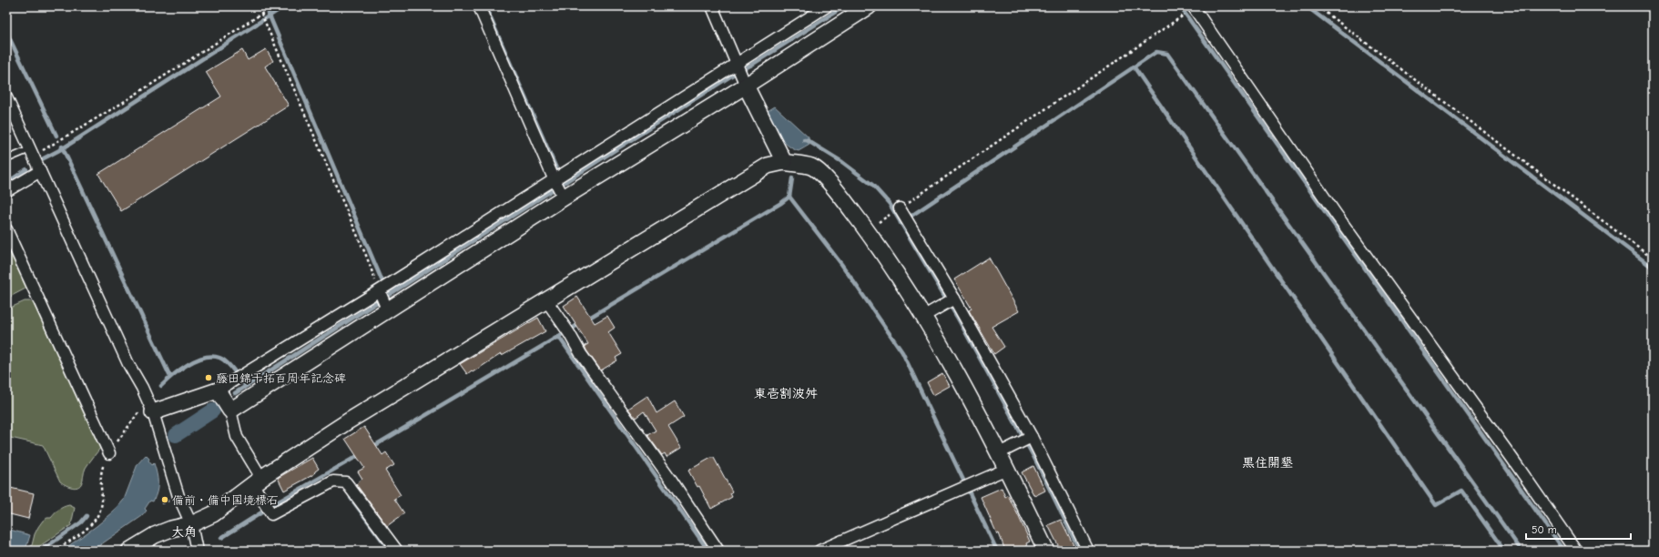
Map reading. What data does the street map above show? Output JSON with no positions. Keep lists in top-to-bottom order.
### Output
{
  "districts": ["東壱割波舛", "黒住開墾", "大角"],
  "places": ["藤田錦干拓百周年記念碑", "備前・備中国境標石"],
  "scale_bar": "50 m"
}
